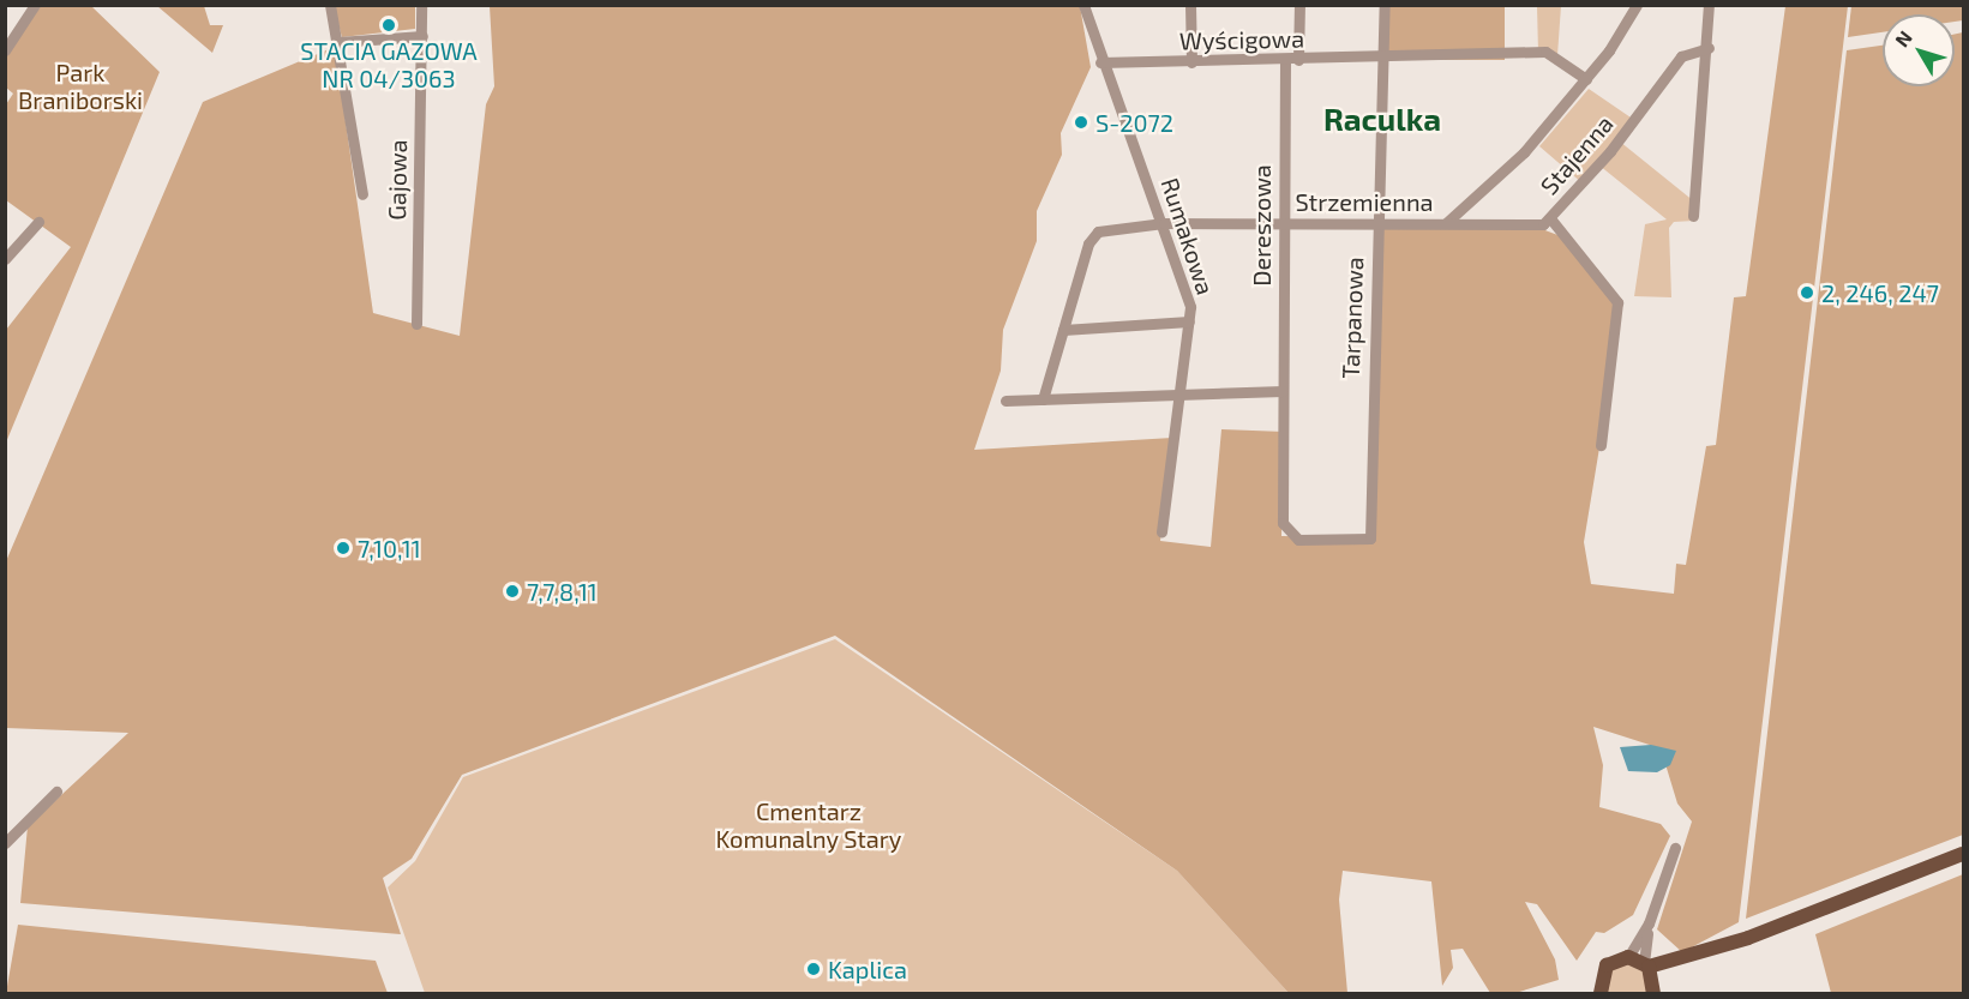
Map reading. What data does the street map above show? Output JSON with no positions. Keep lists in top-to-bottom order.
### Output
{
  "streets": {
    "street": [
      "Wyścigowa",
      "Stajenna",
      "Gajowa",
      "Strzemienna",
      "Dereszowa",
      "Rumakowa",
      "Tarpanowa"
    ]
  },
  "crossings": [
    ["Wyścigowa", "Strzemienna"],
    ["Wyścigowa", "Dereszowa"],
    ["Wyścigowa", "Rumakowa"],
    ["Wyścigowa", "Tarpanowa"],
    ["Stajenna", "Strzemienna"],
    ["Strzemienna", "Dereszowa"],
    ["Strzemienna", "Rumakowa"],
    ["Strzemienna", "Tarpanowa"],
    ["Dereszowa", "Tarpanowa"]
  ],
  "districts": ["Raculka"],
  "parks": ["Park Braniborski", "Cmentarz Komunalny Stary"],
  "places": [
    "STACIA GAZOWA NR 04/3063",
    "S-2072",
    "2, 246, 247",
    "7,10,11",
    "7,7,8,11",
    "Kaplica"
  ],
  "north": "top left"
}
